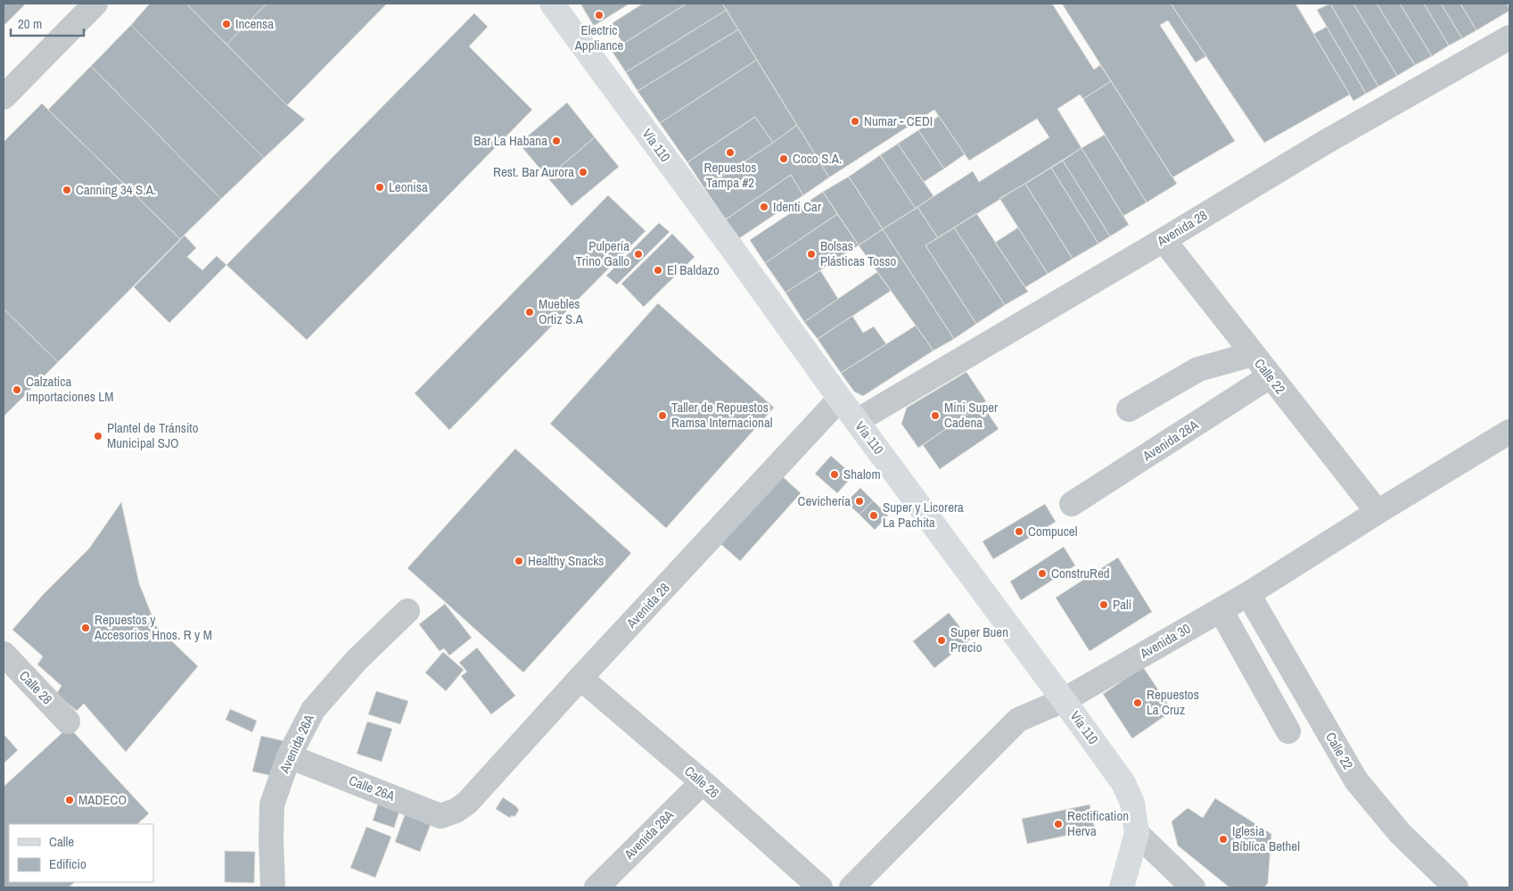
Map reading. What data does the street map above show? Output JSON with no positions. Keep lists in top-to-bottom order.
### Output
{
  "streets": {
    "main road": ["Vía 110"],
    "street": [
      "Avenida 28",
      "Calle 22",
      "Avenida 28A",
      "Avenida 30",
      "Calle 28",
      "Avenida 26A",
      "Calle 26",
      "Calle 26A"
    ]
  },
  "crossings": [
    ["Vía 110", "Avenida 28"],
    ["Vía 110", "Avenida 30"],
    ["Avenida 28", "Calle 22"],
    ["Avenida 28", "Calle 26"],
    ["Avenida 28", "Calle 26A"],
    ["Calle 22", "Avenida 28A"],
    ["Calle 22", "Avenida 30"],
    ["Avenida 28A", "Calle 26"],
    ["Avenida 26A", "Calle 26A"]
  ],
  "places": [
    "Electric Appliance",
    "Incensa",
    "Numar - CEDI",
    "Bar La Habana",
    "Repuestos Tampa #2",
    "Coco S.A.",
    "Rest. Bar Aurora",
    "Leonisa",
    "Canning 34 S.A.",
    "Identi Car",
    "Pulpería Trino Gallo",
    "Bolsas Plásticas Tosso",
    "El Baldazo",
    "Muebles Ortiz S.A",
    "Calzatica Importaciones LM",
    "Taller de Repuestos Ramsa Internacional",
    "Mini Super Cadena",
    "Plantel de Tránsito Municipal SJO",
    "Shalom",
    "Cevichería",
    "Super y Licorera La Pachita",
    "Compucel",
    "Healthy Snacks",
    "ConstruRed",
    "Palí",
    "Repuestos y Accesorios Hnos. R y M",
    "Super Buen Precio",
    "Repuestos La Cruz",
    "MADECO",
    "Rectification Herva",
    "Iglesia Bíblíca Bethel"
  ],
  "legend": ["Calle", "Edificio"],
  "scale_bar": "20 m"
}
